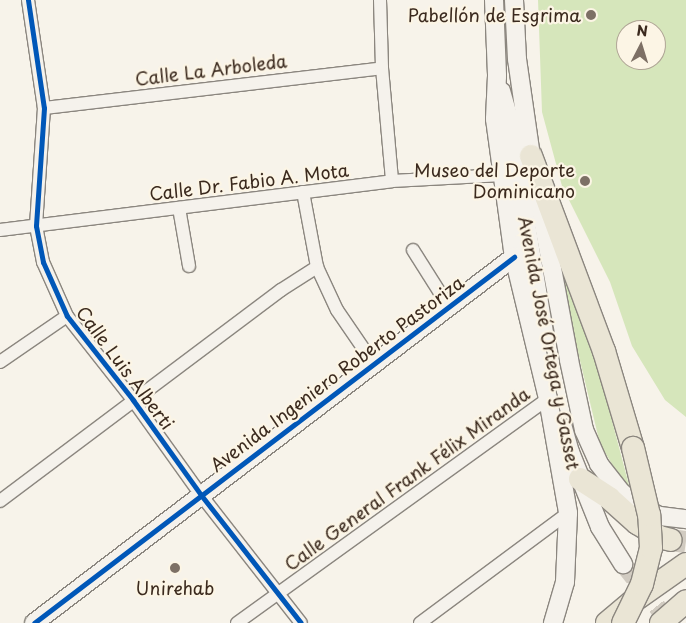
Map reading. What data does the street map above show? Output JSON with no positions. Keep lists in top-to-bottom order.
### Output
{
  "streets": {
    "main road": ["Avenida José Ortega y Gasset", "Avenida Ingeniero Roberto Pastoriza"],
    "street": [
      "Calle La Arboleda",
      "Calle Dr. Fabio A. Mota",
      "Calle Luis Alberti",
      "Calle General Frank Félix Miranda"
    ]
  },
  "crossings": [
    ["Calle La Arboleda", "Calle Luis Alberti"],
    ["Calle Dr. Fabio A. Mota", "Avenida José Ortega y Gasset"],
    ["Calle Dr. Fabio A. Mota", "Calle Luis Alberti"],
    ["Avenida José Ortega y Gasset", "Avenida Ingeniero Roberto Pastoriza"],
    ["Avenida José Ortega y Gasset", "Calle General Frank Félix Miranda"],
    ["Calle Luis Alberti", "Avenida Ingeniero Roberto Pastoriza"],
    ["Calle Luis Alberti", "Calle General Frank Félix Miranda"]
  ],
  "places": ["Pabellón de Esgrima", "Museo del Deporte Dominicano", "Unirehab"],
  "north": "top"
}
